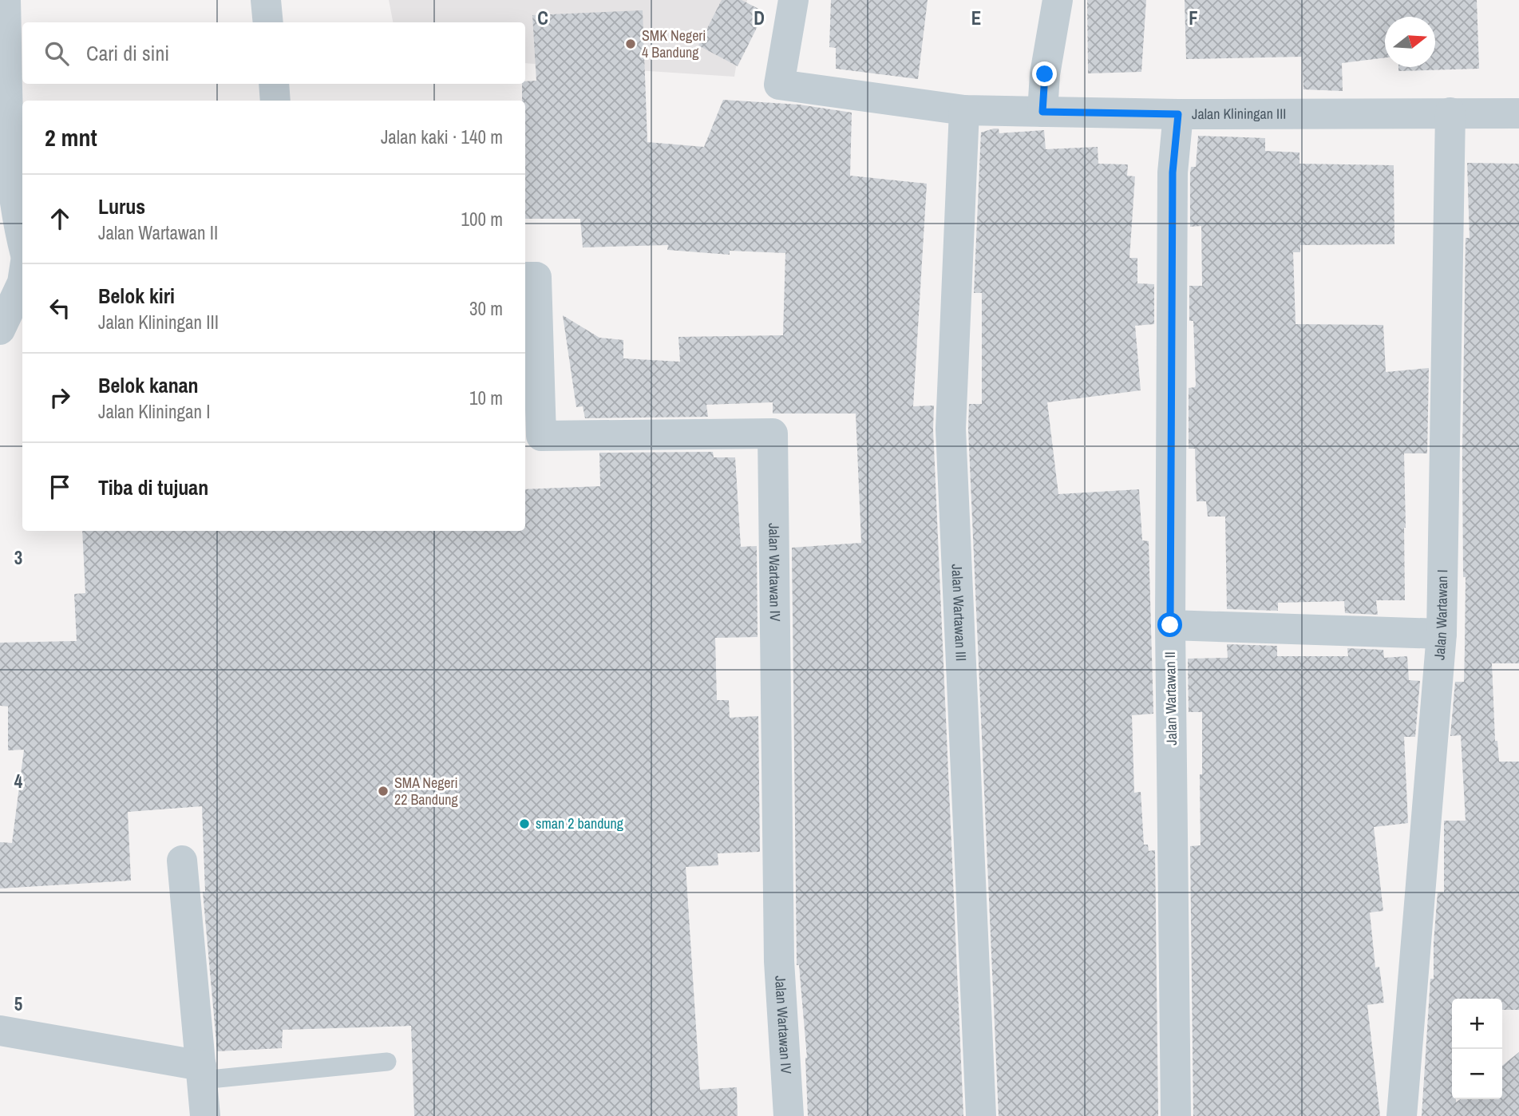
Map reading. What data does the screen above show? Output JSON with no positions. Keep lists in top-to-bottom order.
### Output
{
  "streets": {
    "street": [
      "Jalan Kliningan III",
      "Jalan Wartawan IV",
      "Jalan Wartawan III",
      "Jalan Wartawan I",
      "Jalan Wartawan II"
    ]
  },
  "crossings": [
    ["Jalan Kliningan III", "Jalan Wartawan III"],
    ["Jalan Kliningan III", "Jalan Wartawan I"],
    ["Jalan Kliningan III", "Jalan Wartawan II"]
  ],
  "places": ["SMK Negeri 4 Bandung", "SMA Negeri 22 Bandung", "sman 2 bandung"],
  "north": "right",
  "page": {
    "search": "Cari di sini",
    "heading": ["2 mnt", "Jalan kaki · 140 m"],
    "list": [
      ["Lurus", "Jalan Wartawan II", "100 m"],
      ["Belok kiri", "Jalan Kliningan III", "30 m"],
      ["Belok kanan", "Jalan Kliningan I", "10 m"],
      "Tiba di tujuan"
    ],
    "map_buttons": ["+", "−"]
  },
  "grid": {
    "columns": [
      "C",
      "D",
      "E",
      "F"
    ],
    "rows": ["3", "4", "5"]
  }
}
